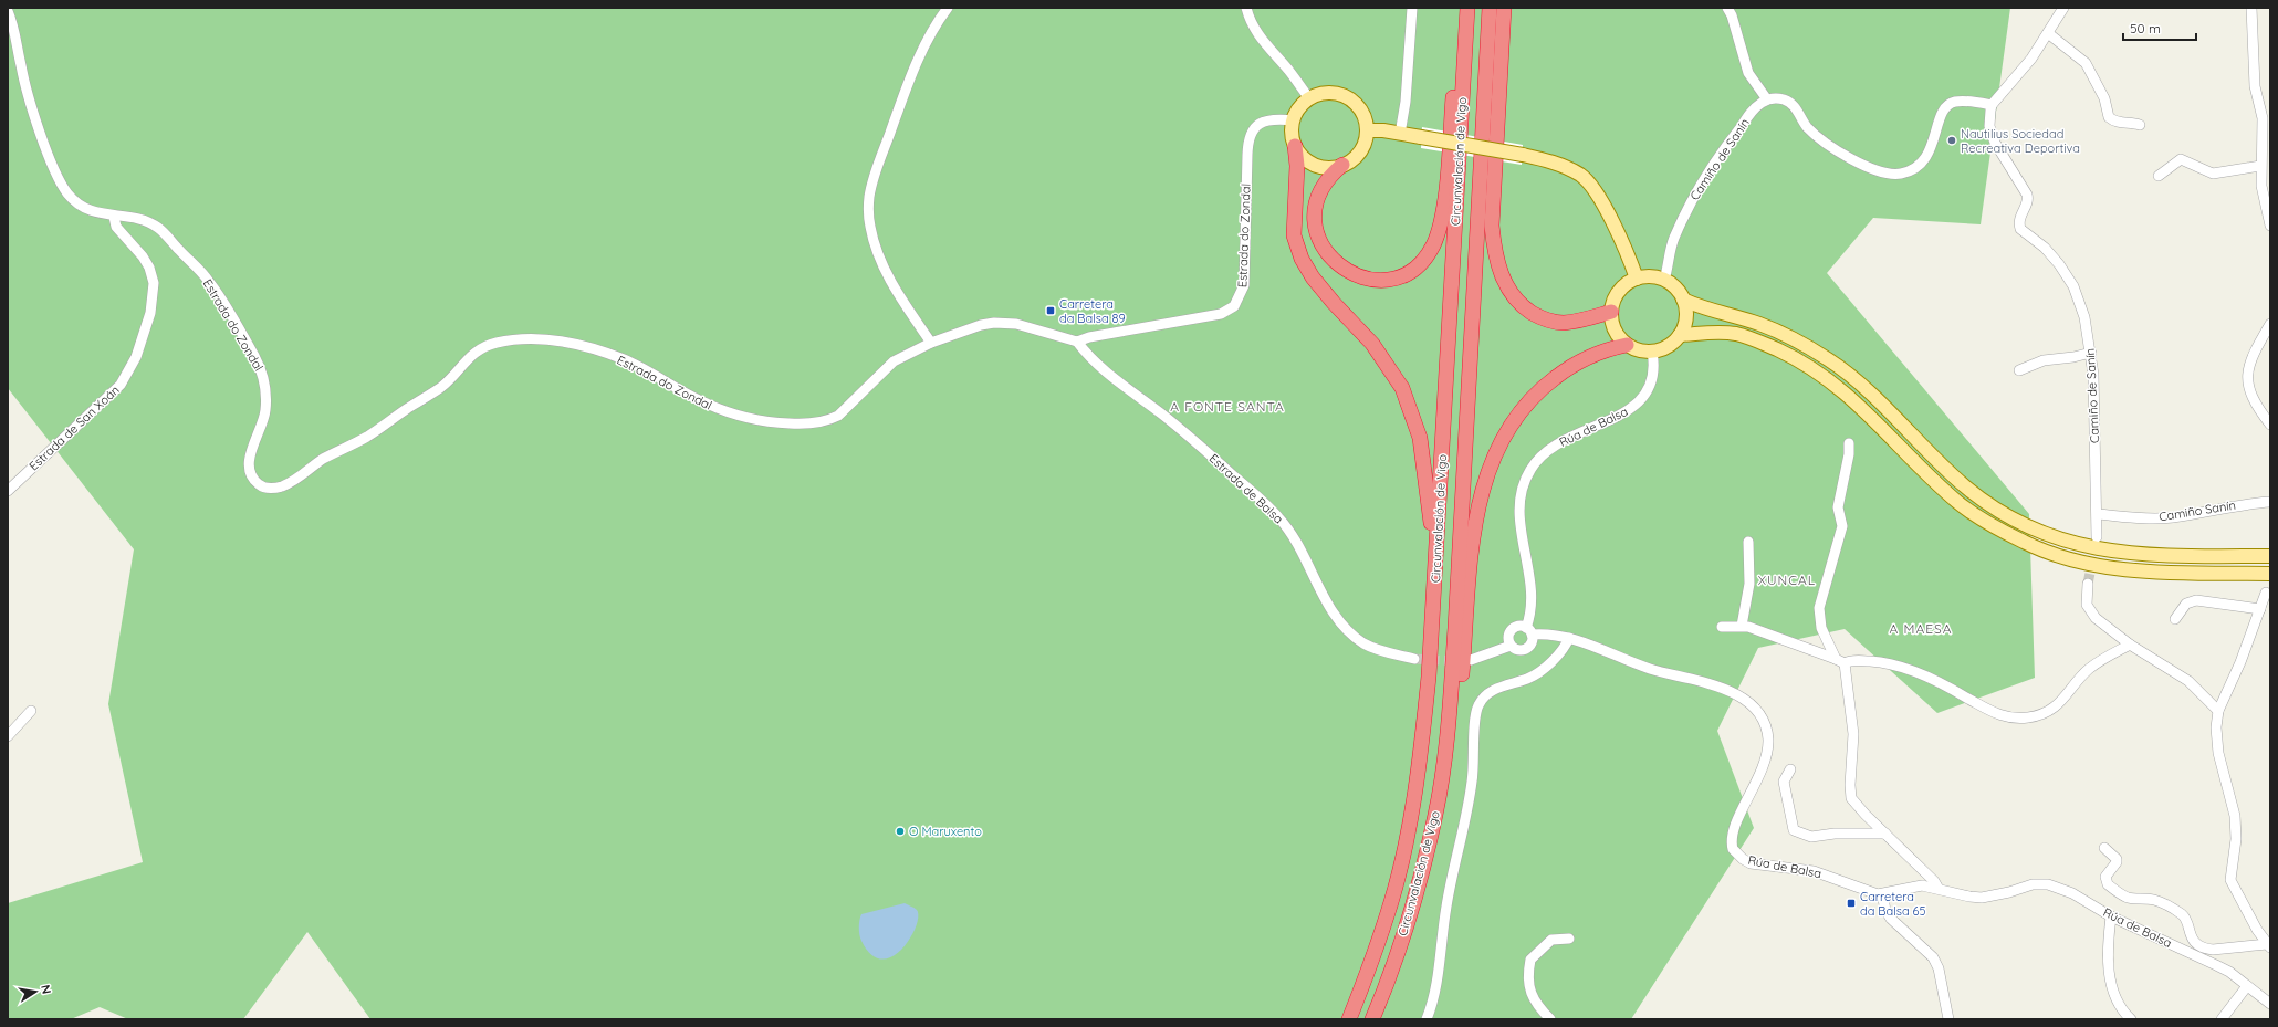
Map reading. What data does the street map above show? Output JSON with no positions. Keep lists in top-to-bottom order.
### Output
{
  "streets": {
    "highway": ["Circunvalación de Vigo"],
    "street": [
      "Camiño de Sanín",
      "Estrada do Zondal",
      "Rúa de Balsa",
      "Estrada de San Xoán",
      "Estrada de Balsa",
      "Camiño Sanín"
    ]
  },
  "crossings": [
    ["Camiño de Sanín", "Rúa de Balsa"],
    ["Camiño de Sanín", "Camiño Sanín"],
    ["Estrada do Zondal", "Estrada de San Xoán"],
    ["Estrada do Zondal", "Estrada de Balsa"]
  ],
  "districts": ["A FONTE SANTA", "XUNCAL", "A MAESA"],
  "places": {
    "other": ["Nautilius Sociedad Recreativa Deportiva", "O Maruxento"],
    "transit": ["Carretera da Balsa 89", "Carretera da Balsa 65"]
  },
  "scale_bar": "50 m",
  "north": "right"
}
